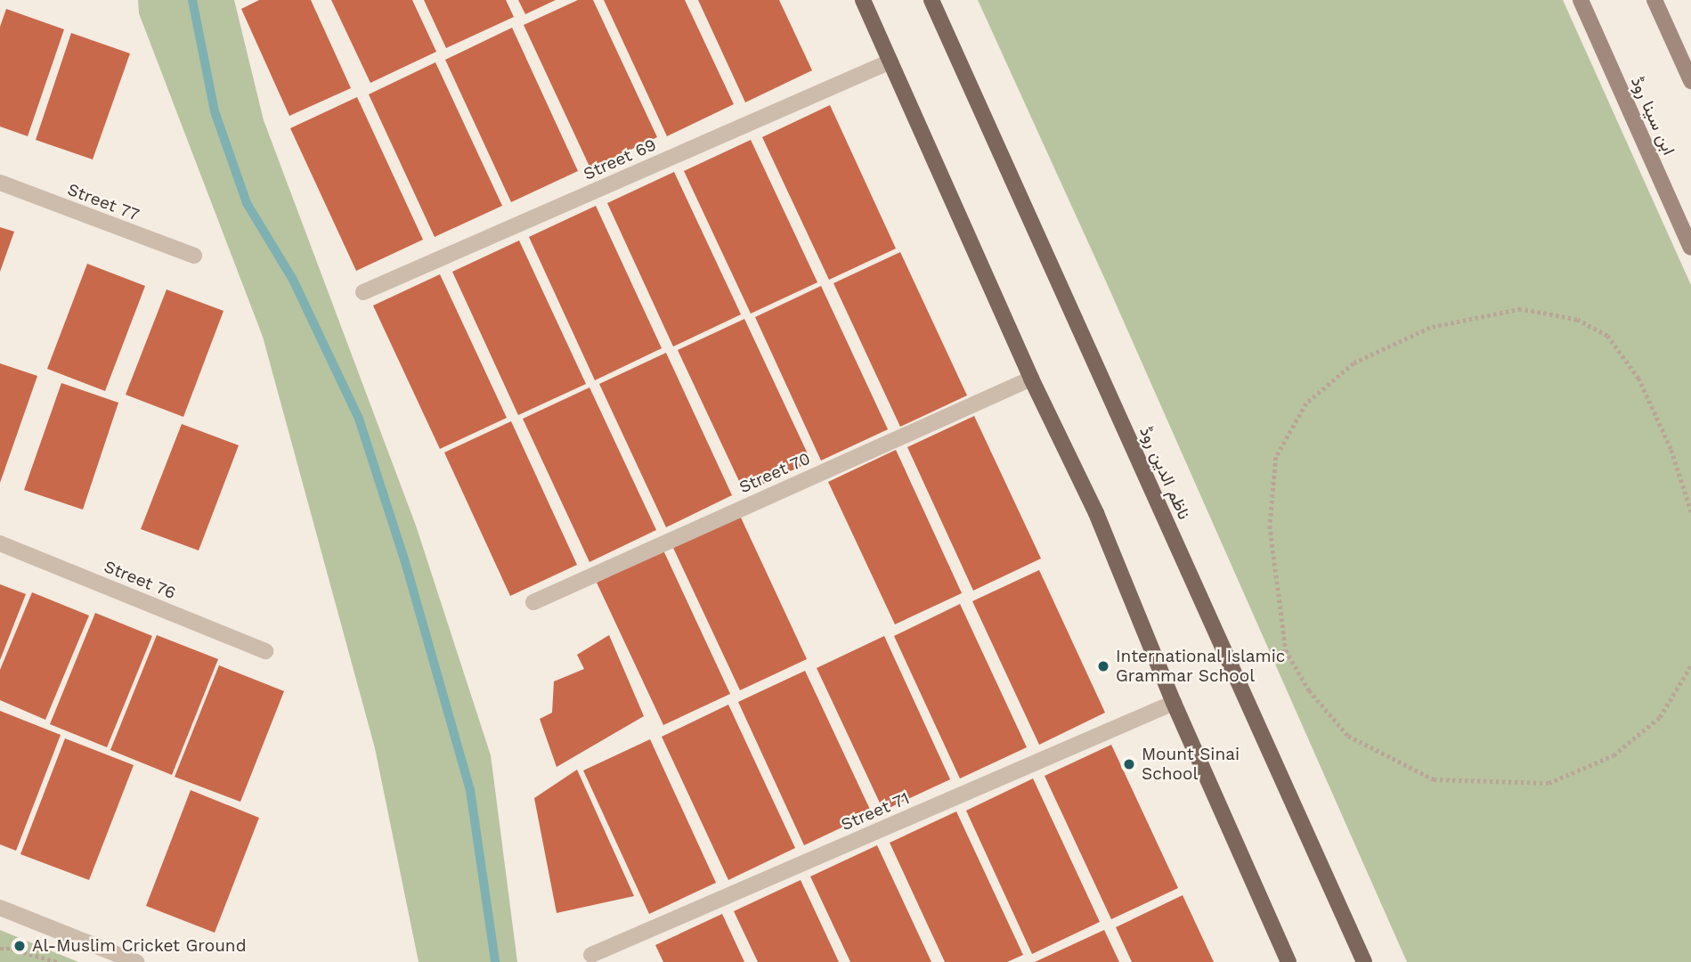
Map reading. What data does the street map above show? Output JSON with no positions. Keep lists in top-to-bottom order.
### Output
{
  "streets": {
    "main road": ["ابن سینا روڈ", "ناظم الدین روڈ"],
    "street": [
      "Street 69",
      "Street 77",
      "Street 70",
      "Street 76",
      "Street 71"
    ]
  },
  "places": ["International Islamic Grammar School", "Mount Sinai School", "Al-Muslim Cricket Ground"]
}
